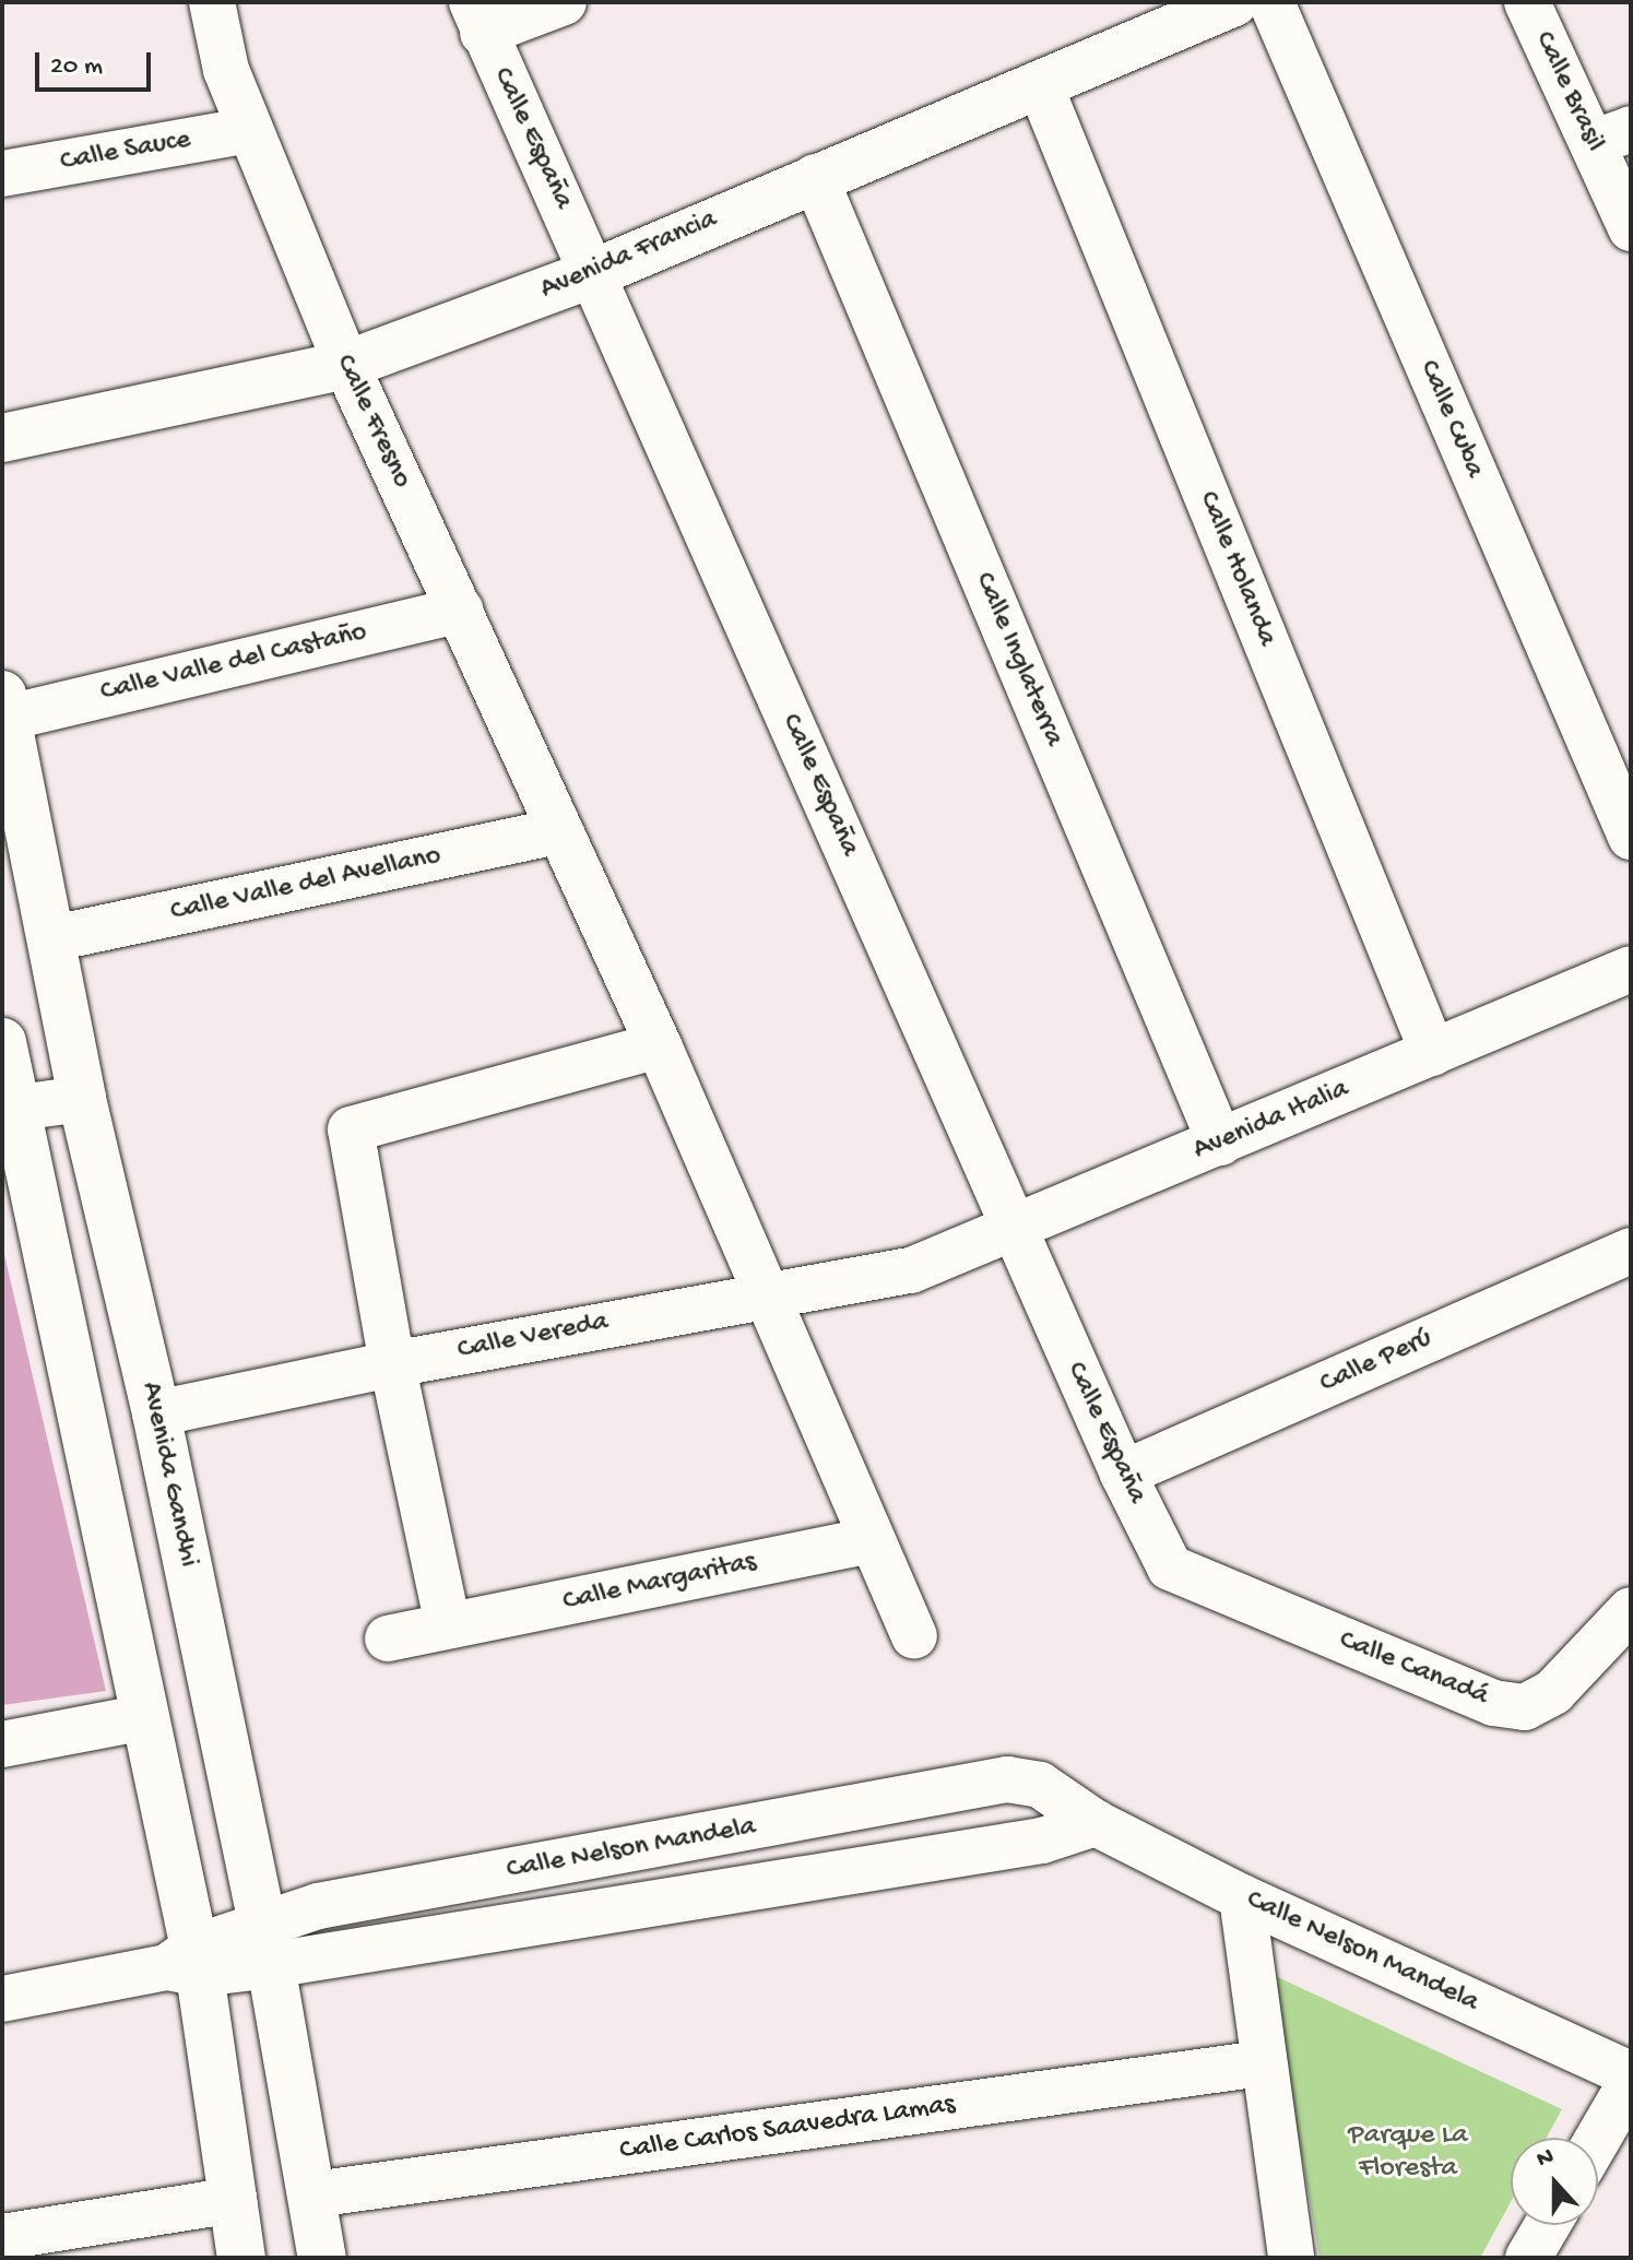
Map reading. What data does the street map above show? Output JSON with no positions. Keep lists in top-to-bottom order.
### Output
{
  "streets": {
    "street": [
      "Calle Brasil",
      "Calle España",
      "Calle Sauce",
      "Avenida Francia",
      "Calle Cuba",
      "Calle Fresno",
      "Calle Holanda",
      "Calle Inglaterra",
      "Calle Valle del Castaño",
      "Calle Valle del Avellano",
      "Avenida Italia",
      "Calle Vereda",
      "Calle Perú",
      "Avenida Gandhi",
      "Calle Margaritas",
      "Calle Canadá",
      "Calle Nelson Mandela",
      "Calle Carlos Saavedra Lamas"
    ]
  },
  "crossings": [
    ["Calle España", "Avenida Francia"],
    ["Calle España", "Avenida Italia"],
    ["Calle España", "Calle Perú"],
    ["Calle España", "Calle Canadá"],
    ["Calle Sauce", "Calle Fresno"],
    ["Avenida Francia", "Calle Fresno"],
    ["Avenida Francia", "Calle Holanda"],
    ["Avenida Francia", "Calle Inglaterra"],
    ["Calle Fresno", "Calle Valle del Castaño"],
    ["Calle Fresno", "Calle Valle del Avellano"],
    ["Calle Fresno", "Calle Vereda"],
    ["Calle Fresno", "Calle Margaritas"],
    ["Calle Holanda", "Avenida Italia"],
    ["Calle Inglaterra", "Avenida Italia"],
    ["Calle Valle del Castaño", "Avenida Gandhi"],
    ["Calle Valle del Avellano", "Avenida Gandhi"],
    ["Avenida Italia", "Calle Vereda"],
    ["Calle Vereda", "Avenida Gandhi"],
    ["Avenida Gandhi", "Calle Nelson Mandela"],
    ["Avenida Gandhi", "Calle Carlos Saavedra Lamas"]
  ],
  "parks": ["Parque La Floresta"],
  "scale_bar": "20 m",
  "north": "top"
}
